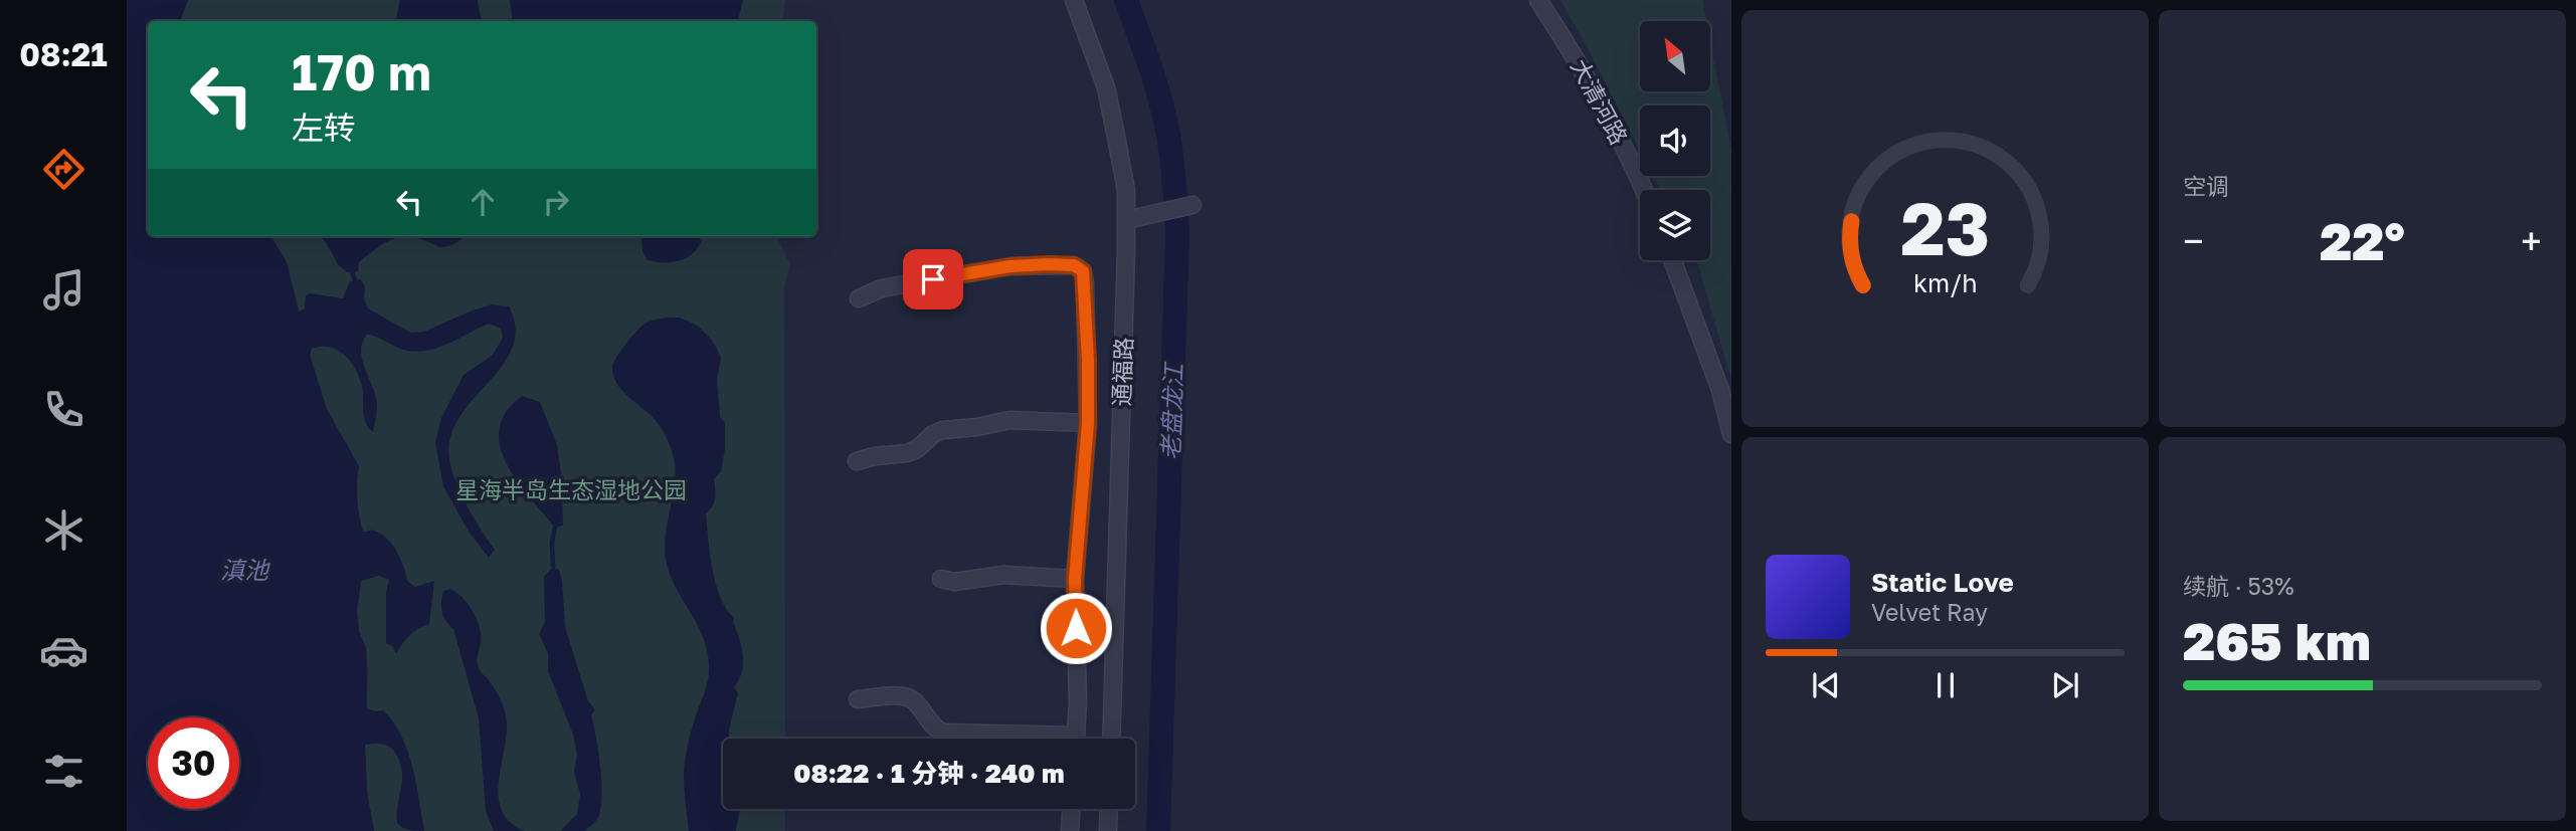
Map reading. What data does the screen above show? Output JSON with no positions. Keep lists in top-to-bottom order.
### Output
{
  "streets": {
    "street": ["大清河路", "通福路"]
  },
  "water": ["老盘龙江", "滇池"],
  "parks": ["星海半岛生态湿地公园"],
  "north": "top left",
  "page": {
    "tabs": "08:21",
    "tile": [
      "空调",
      ["续航 · 53%", "265 km"]
    ],
    "turn": ["170 m", "左转"],
    "heat": ["−", "22°", "+"],
    "song": ["Static Love", "Velvet Ray"],
    "limit": "30",
    "trip": "08:22 · 1 分钟 · 240 m",
    "gauge": ["23", "km/h"]
  }
}
